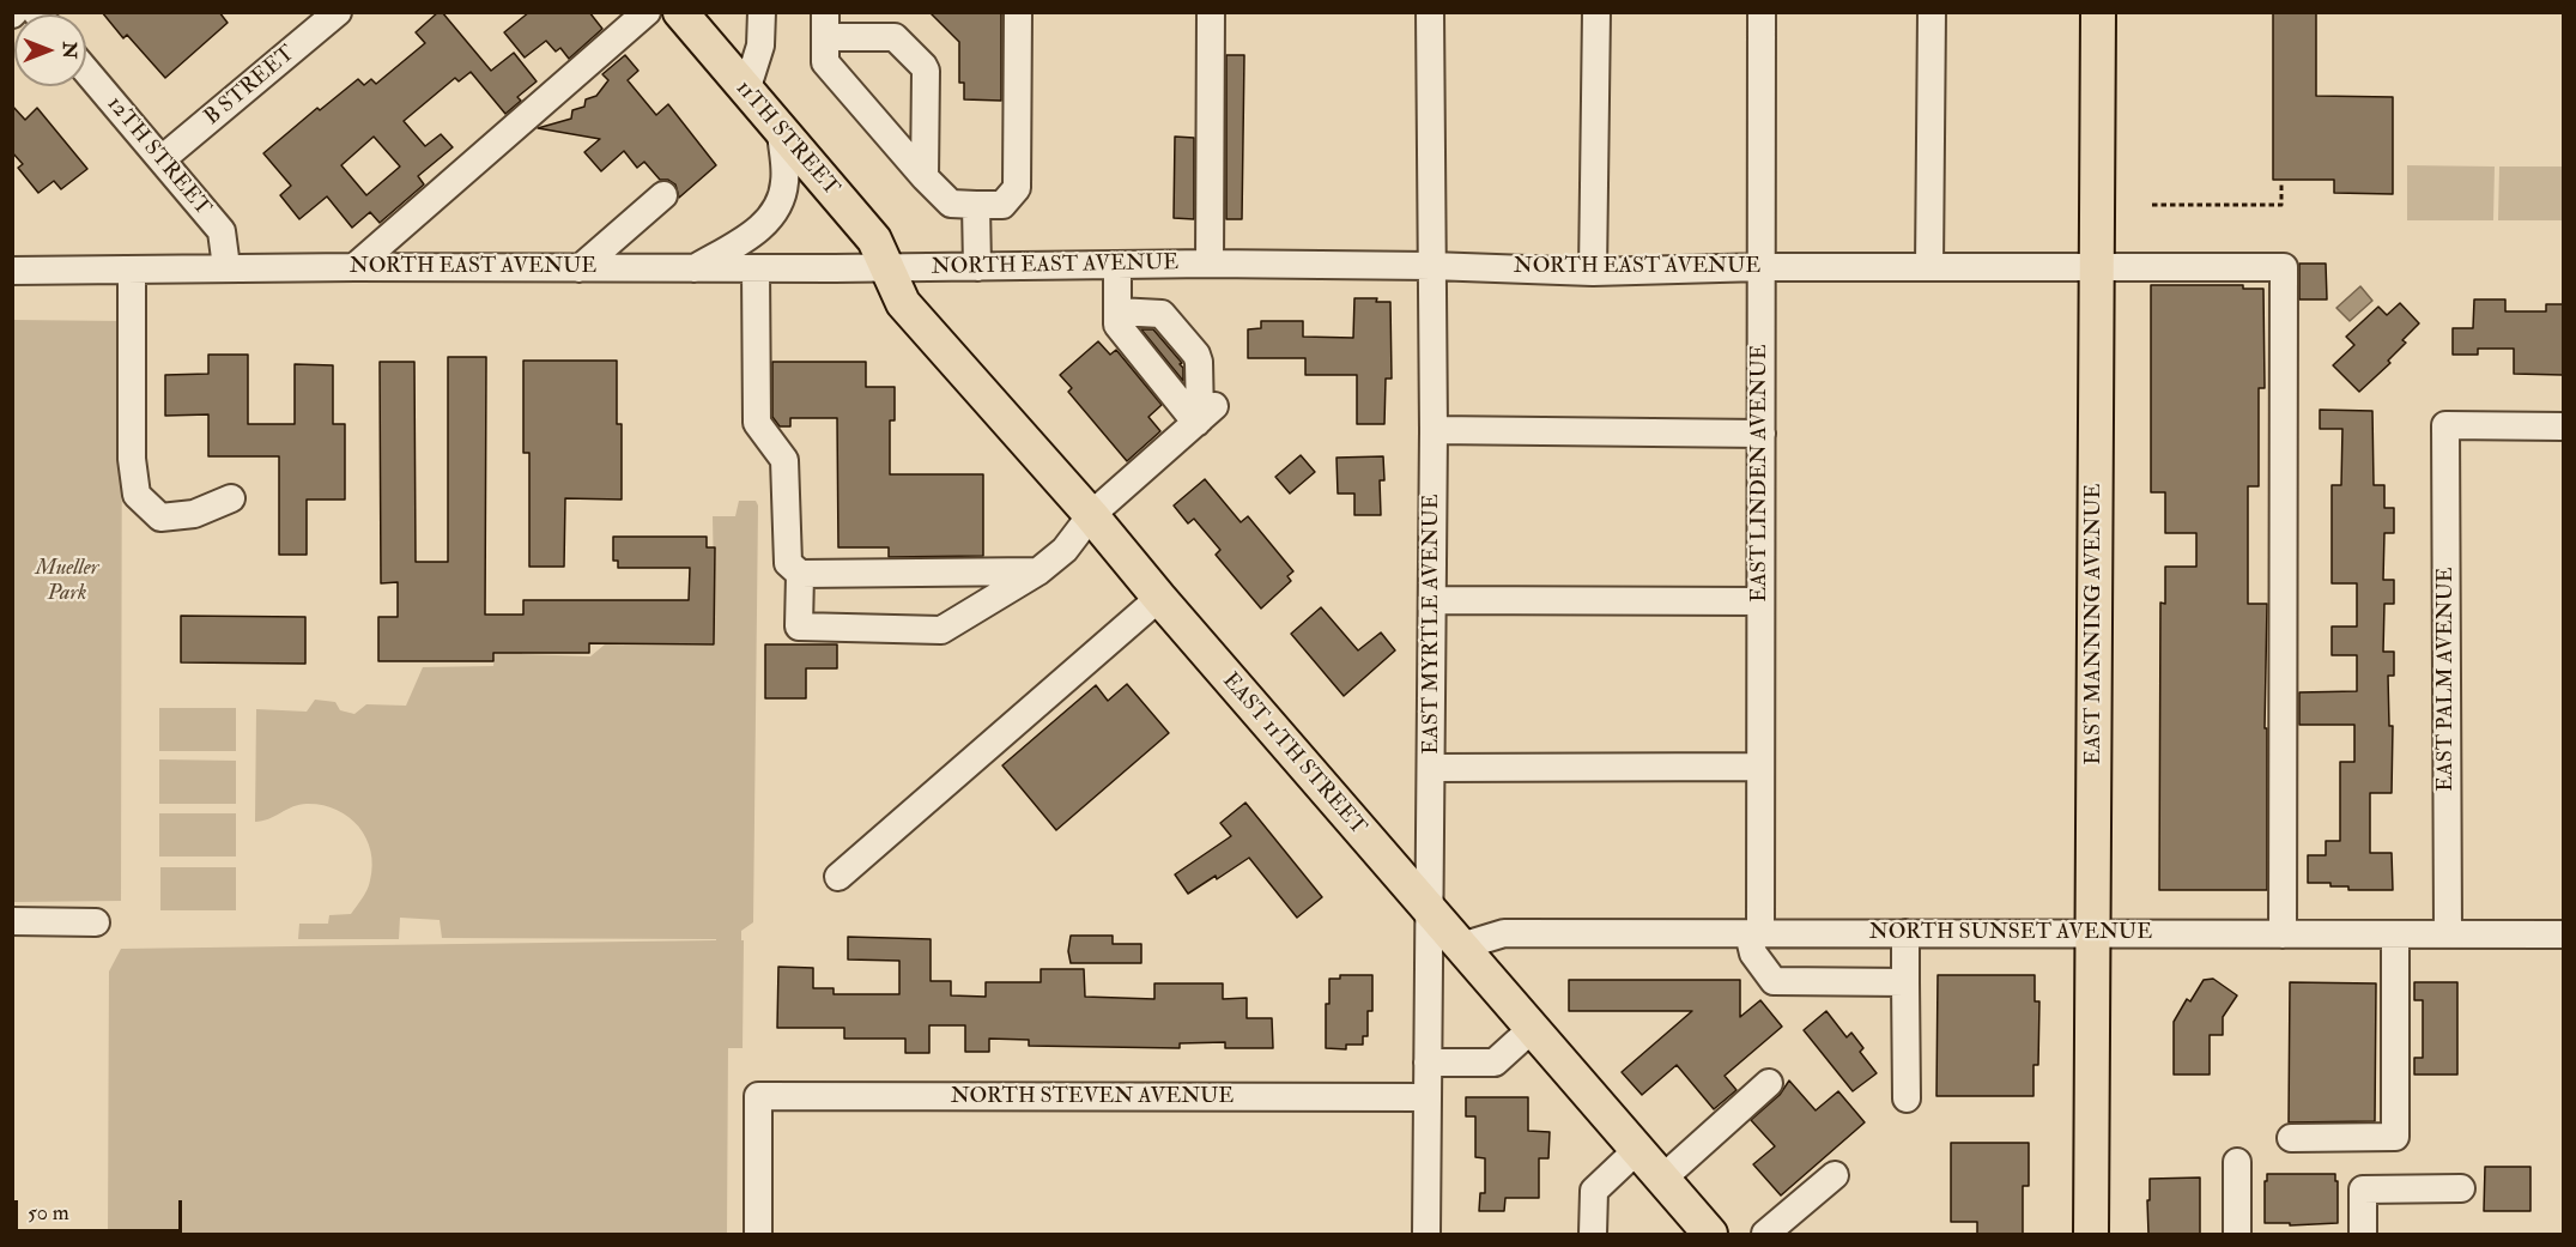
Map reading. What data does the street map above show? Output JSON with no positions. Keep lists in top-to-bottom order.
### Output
{
  "streets": {
    "main road": ["11TH STREET", "EAST MANNING AVENUE", "EAST 11TH STREET"],
    "street": [
      "B STREET",
      "12TH STREET",
      "NORTH EAST AVENUE",
      "EAST LINDEN AVENUE",
      "EAST MYRTLE AVENUE",
      "EAST PALM AVENUE",
      "NORTH SUNSET AVENUE",
      "NORTH STEVEN AVENUE"
    ]
  },
  "crossings": [
    ["B STREET", "12TH STREET"],
    ["11TH STREET", "NORTH EAST AVENUE"],
    ["11TH STREET", "EAST 11TH STREET"],
    ["12TH STREET", "NORTH EAST AVENUE"],
    ["NORTH EAST AVENUE", "EAST LINDEN AVENUE"],
    ["NORTH EAST AVENUE", "EAST MYRTLE AVENUE"],
    ["NORTH EAST AVENUE", "EAST MANNING AVENUE"],
    ["NORTH EAST AVENUE", "EAST 11TH STREET"],
    ["NORTH EAST AVENUE", "NORTH SUNSET AVENUE"],
    ["EAST LINDEN AVENUE", "NORTH SUNSET AVENUE"],
    ["EAST MYRTLE AVENUE", "EAST 11TH STREET"],
    ["EAST MYRTLE AVENUE", "NORTH STEVEN AVENUE"],
    ["EAST MANNING AVENUE", "NORTH SUNSET AVENUE"],
    ["EAST PALM AVENUE", "NORTH SUNSET AVENUE"],
    ["EAST 11TH STREET", "NORTH SUNSET AVENUE"]
  ],
  "parks": ["Mueller Park"],
  "scale_bar": "50 m",
  "north": "right"
}
